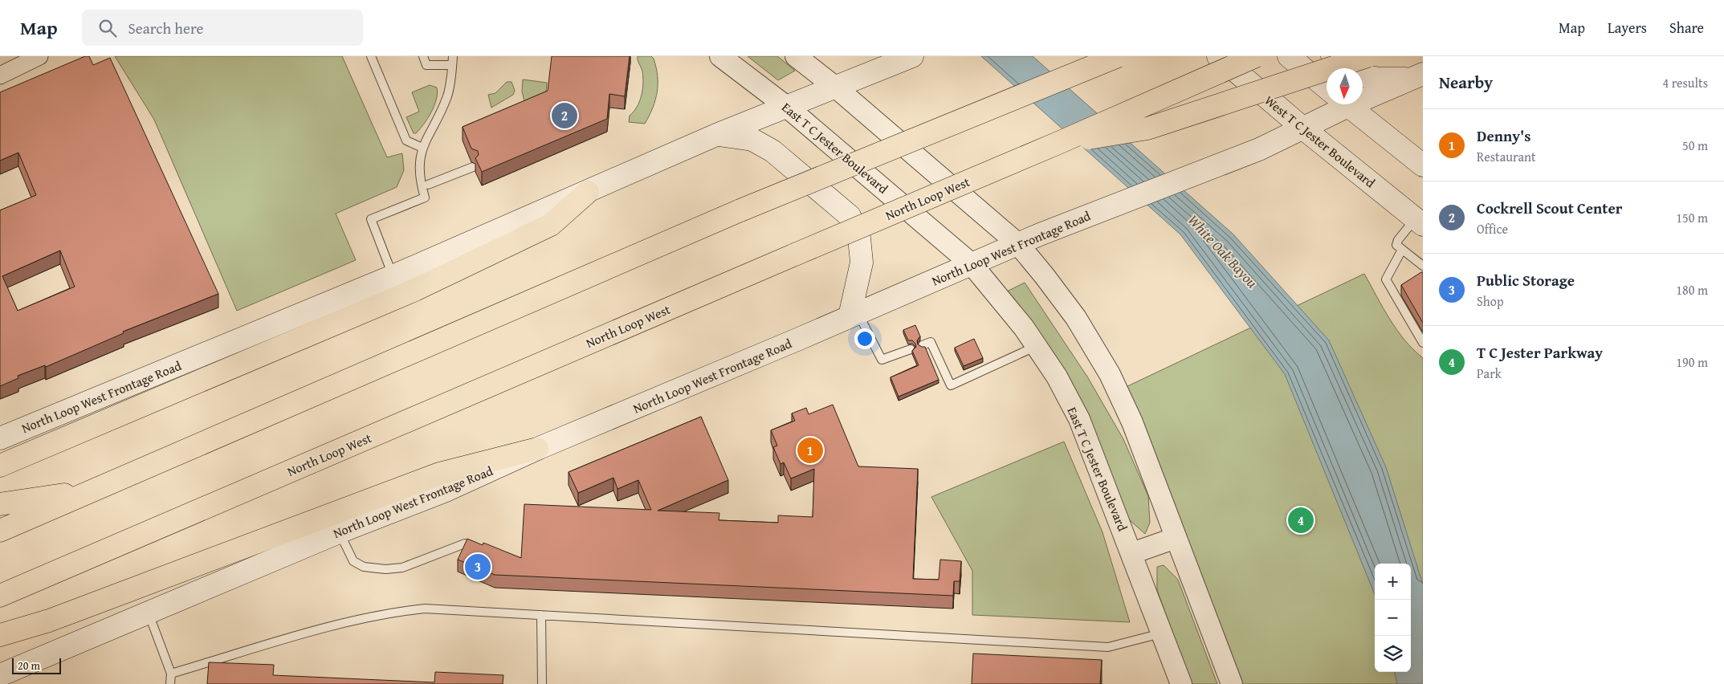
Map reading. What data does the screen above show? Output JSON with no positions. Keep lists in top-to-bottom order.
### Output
{
  "streets": {
    "highway": ["North Loop West"],
    "main road": ["West T C Jester Boulevard", "North Loop West Frontage Road"],
    "street": ["East T C Jester Boulevard"]
  },
  "crossings": [
    ["West T C Jester Boulevard", "North Loop West Frontage Road"],
    ["East T C Jester Boulevard", "North Loop West Frontage Road"]
  ],
  "water": ["White Oak Bayou"],
  "scale_bar": "20 m",
  "north": "bottom",
  "page": {
    "header": "Map",
    "search": "Search here",
    "nav": ["Map", "Layers", "Share"],
    "heading": ["Nearby", "4 results"],
    "pins": [
      "2",
      "1",
      "4",
      "3"
    ],
    "list": [
      {
        "mark": "1",
        "name": "Denny's",
        "note": "Restaurant",
        "value": "50 m"
      },
      {
        "mark": "2",
        "name": "Cockrell Scout Center",
        "note": "Office",
        "value": "150 m"
      },
      {
        "mark": "3",
        "name": "Public Storage",
        "note": "Shop",
        "value": "180 m"
      },
      {
        "mark": "4",
        "name": "T C Jester Parkway",
        "note": "Park",
        "value": "190 m"
      }
    ],
    "map_buttons": ["+", "−"],
    "scale": "20 m"
  }
}
